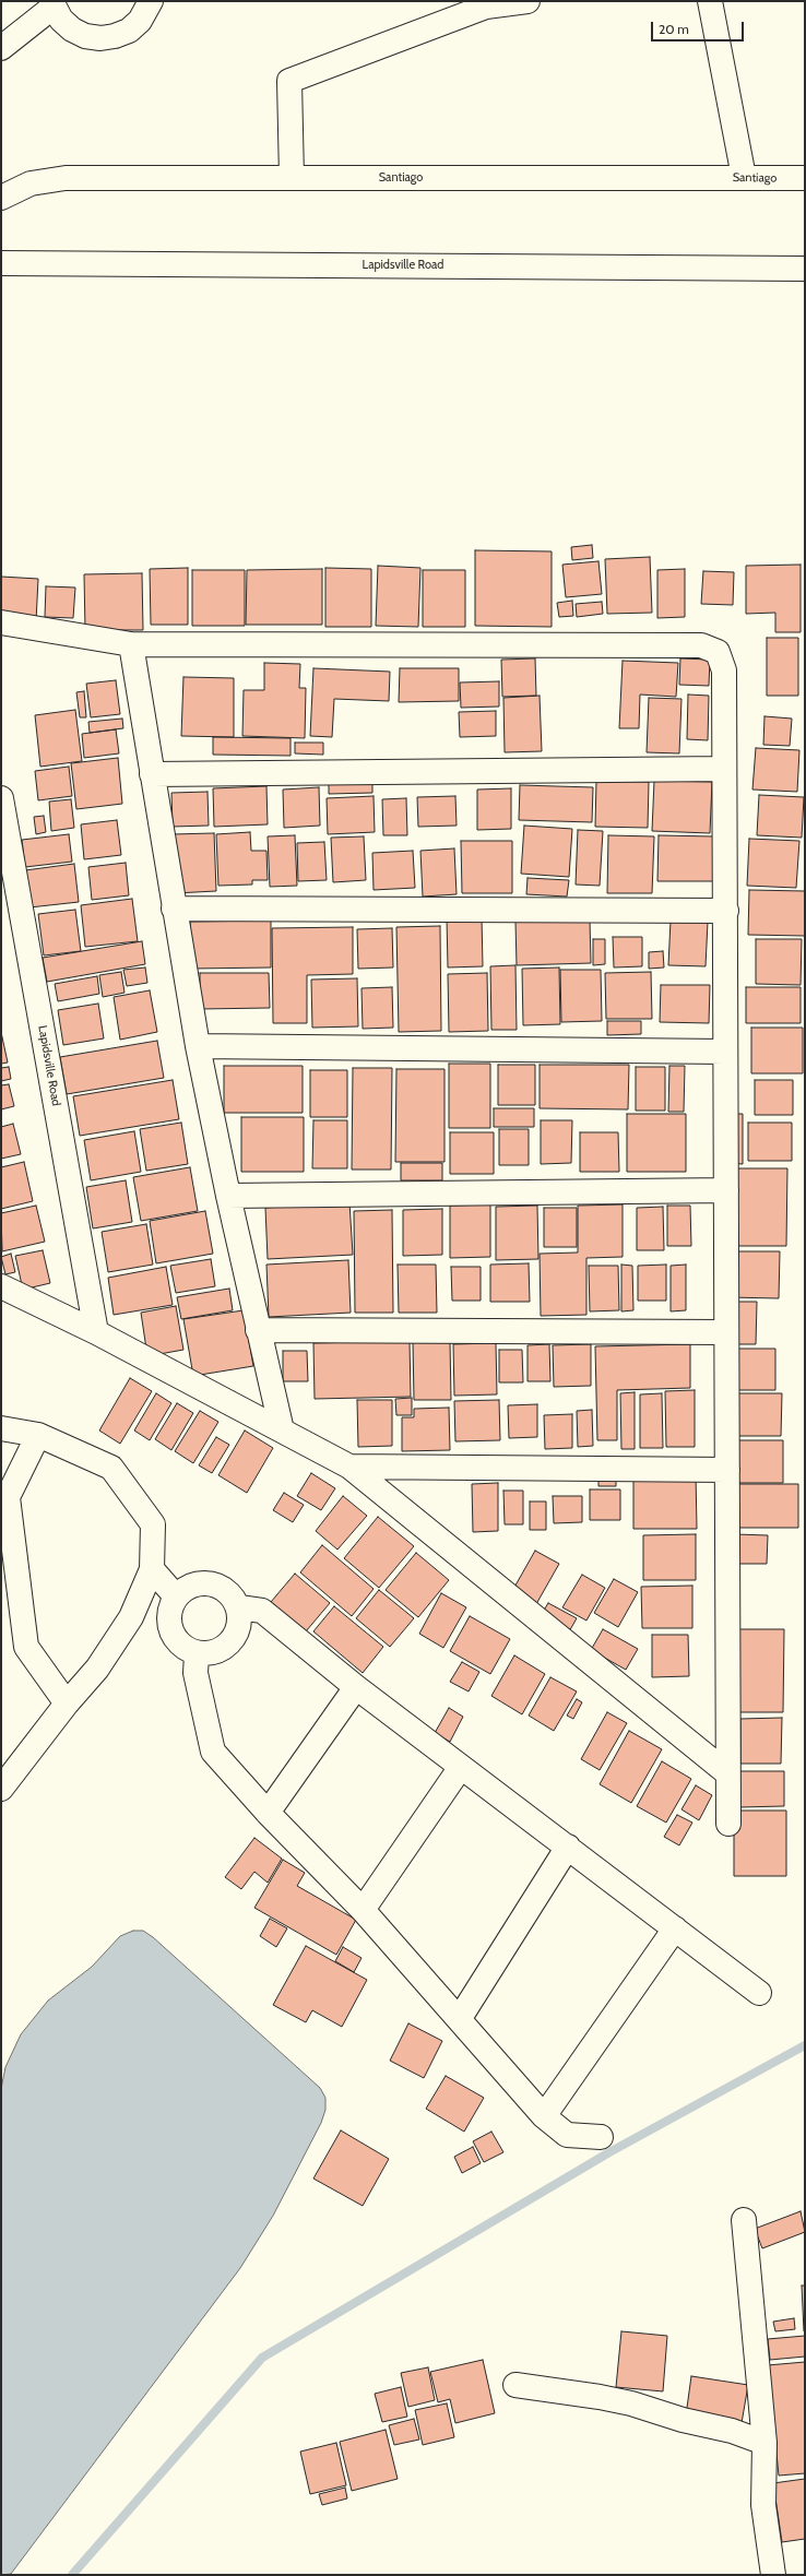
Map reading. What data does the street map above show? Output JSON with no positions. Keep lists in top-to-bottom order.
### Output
{
  "streets": {
    "street": ["Santiago", "Lapidsville Road"]
  },
  "scale_bar": "20 m"
}
